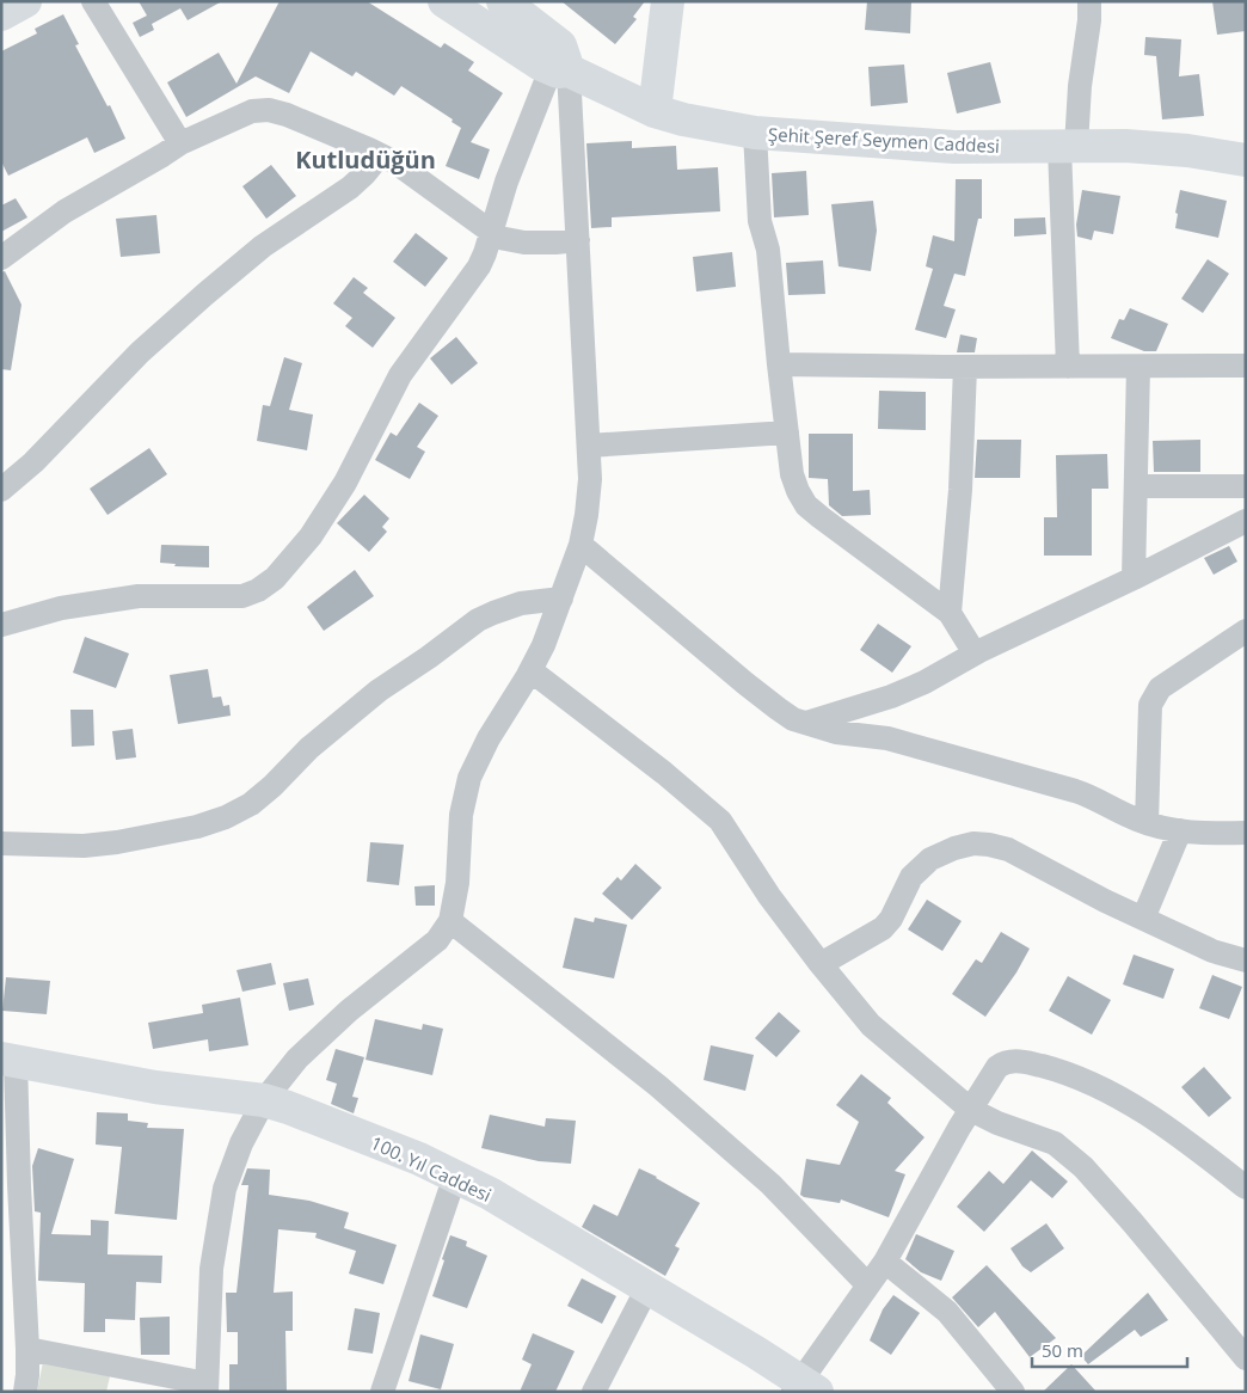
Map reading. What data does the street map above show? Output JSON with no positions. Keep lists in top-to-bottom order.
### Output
{
  "streets": {
    "street": ["Şehit Şeref Seymen Caddesi", "100. Yıl Caddesi"]
  },
  "districts": ["Kutludüğün"],
  "scale_bar": "50 m"
}
